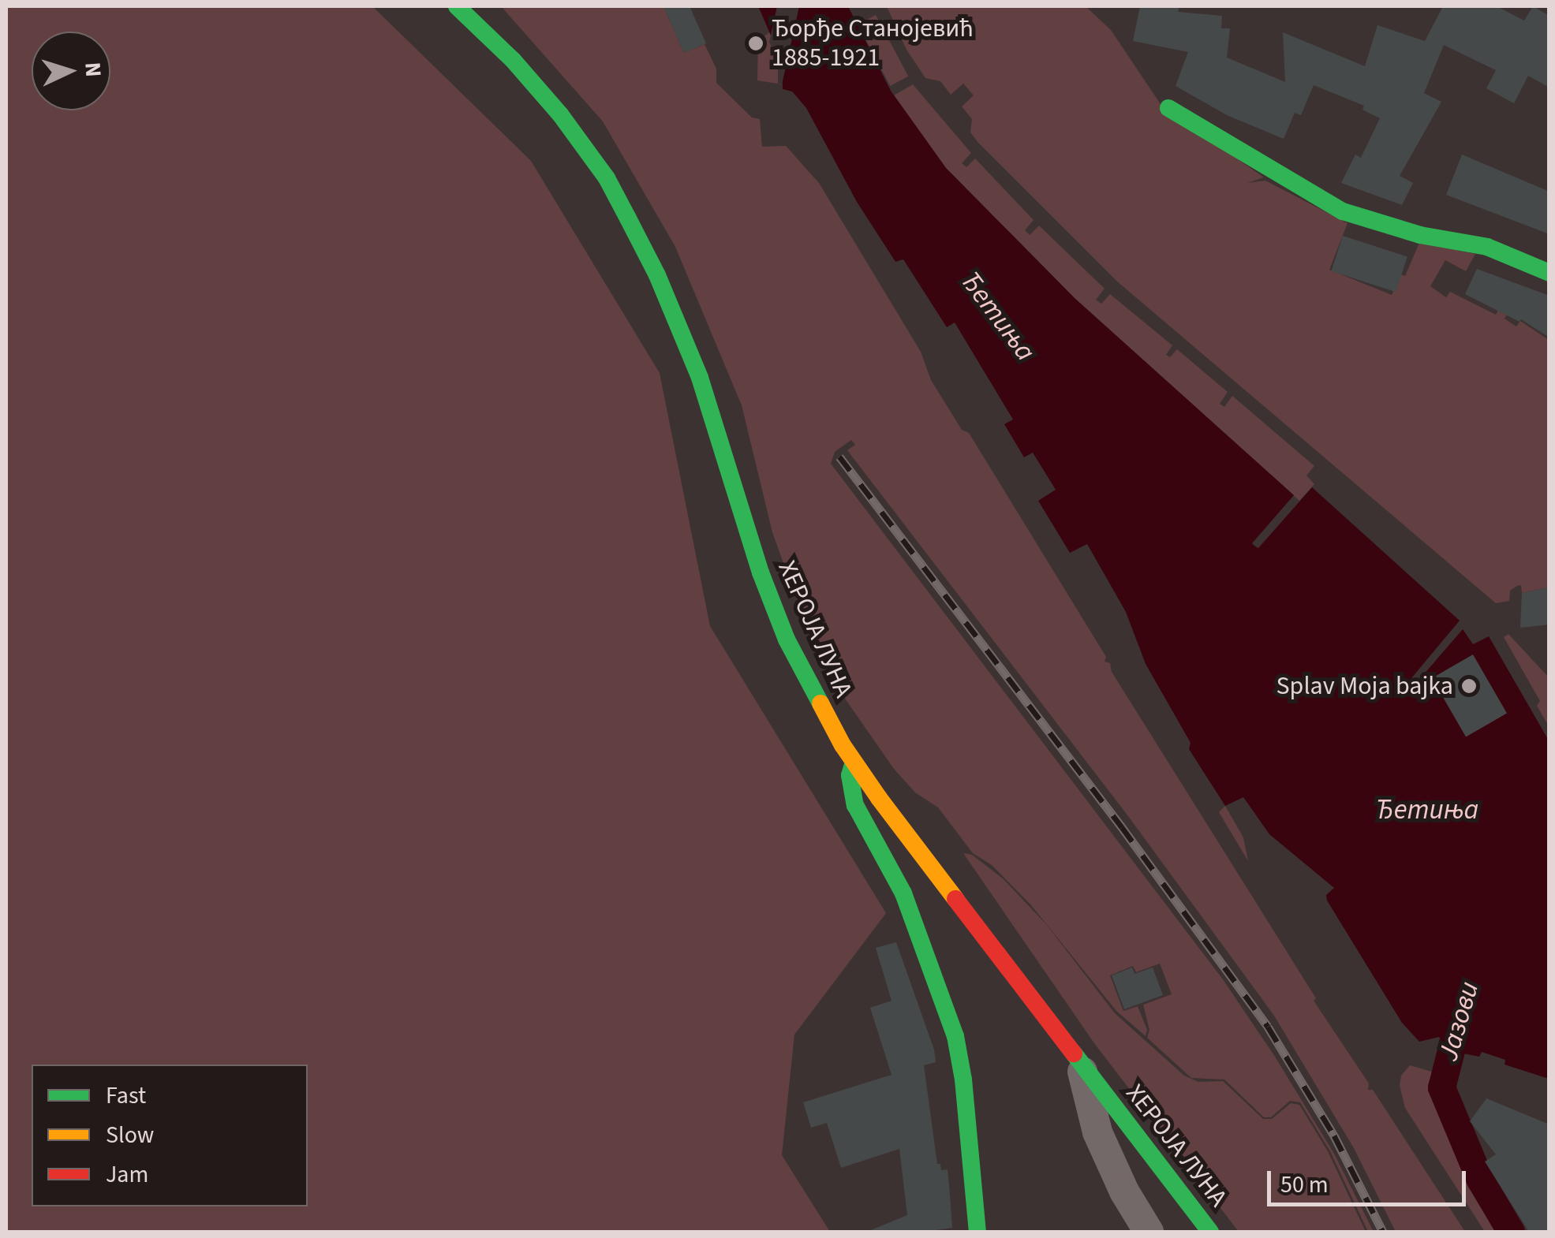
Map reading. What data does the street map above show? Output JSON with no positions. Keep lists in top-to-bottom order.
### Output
{
  "streets": {
    "main road": ["ХЕРОЈА ЛУНА"]
  },
  "water": ["Ђетиња", "Јазови"],
  "places": ["Ђорђе Станојевић 1885-1921", "Splav Moja bajka"],
  "legend": ["Fast", "Slow", "Jam"],
  "scale_bar": "50 m",
  "north": "right"
}
